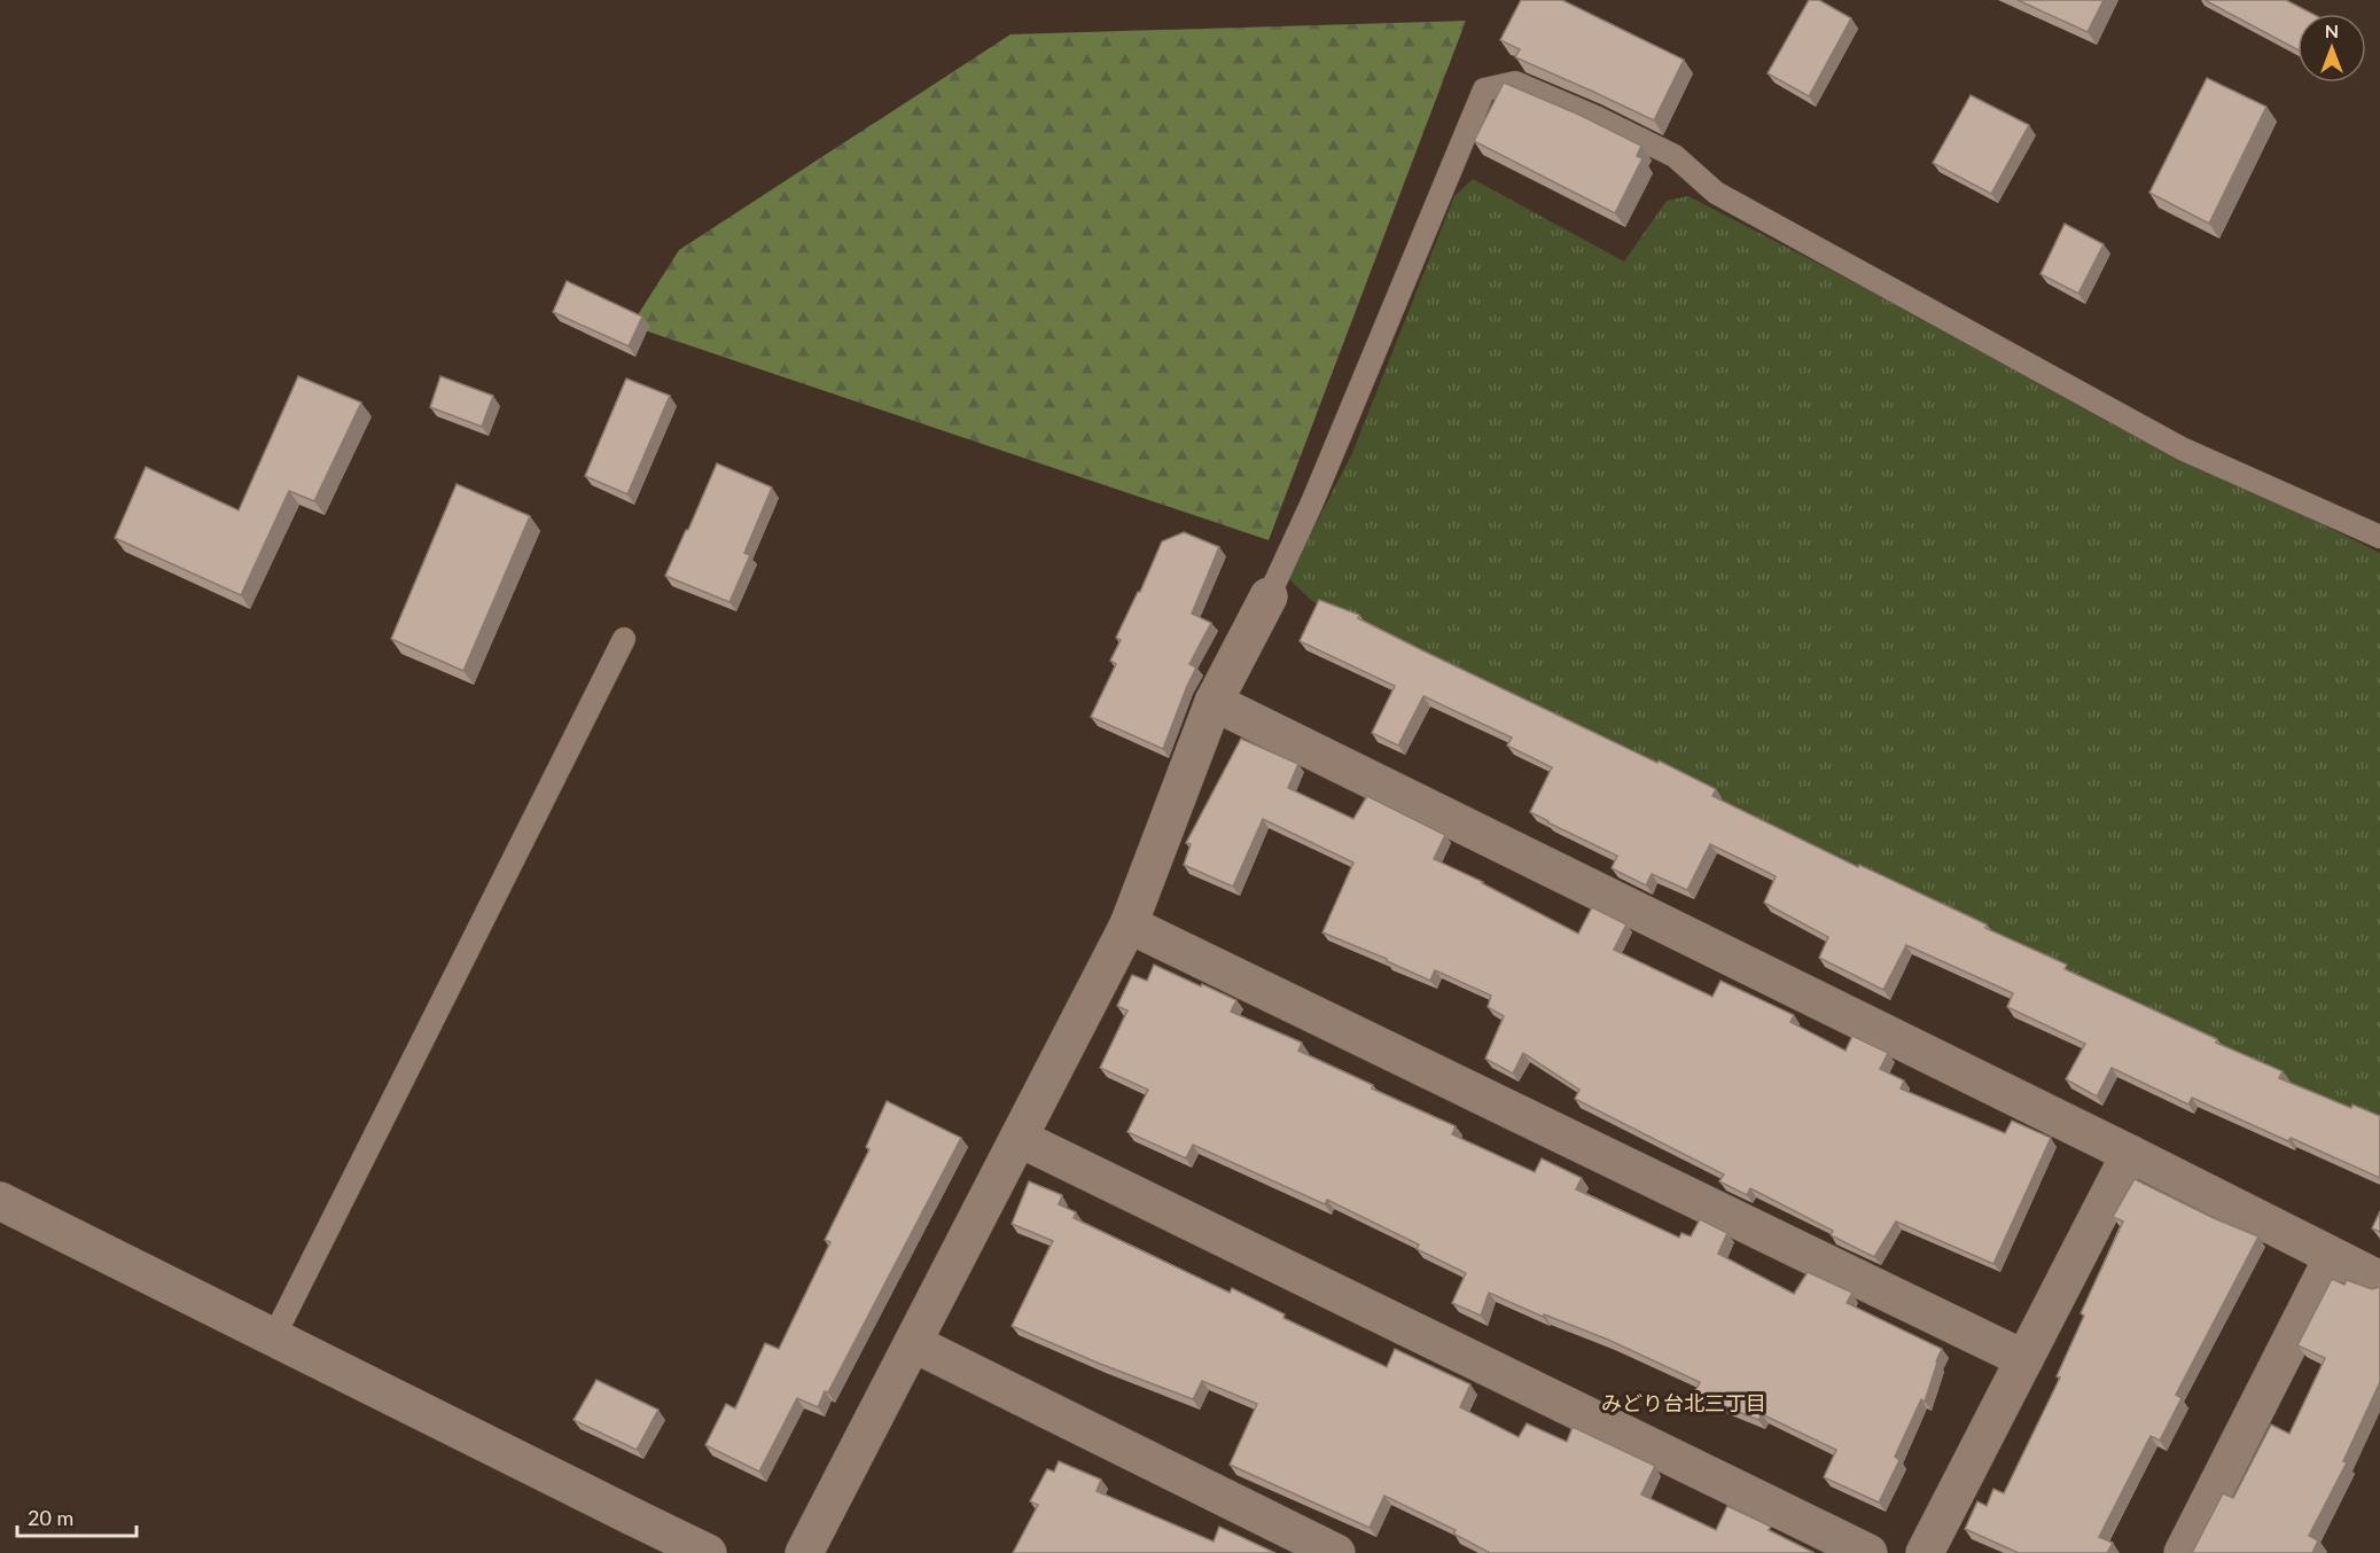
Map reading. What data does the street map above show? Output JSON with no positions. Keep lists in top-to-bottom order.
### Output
{
  "districts": ["みどり台北三丁目"],
  "scale_bar": "20 m",
  "north": "top"
}
